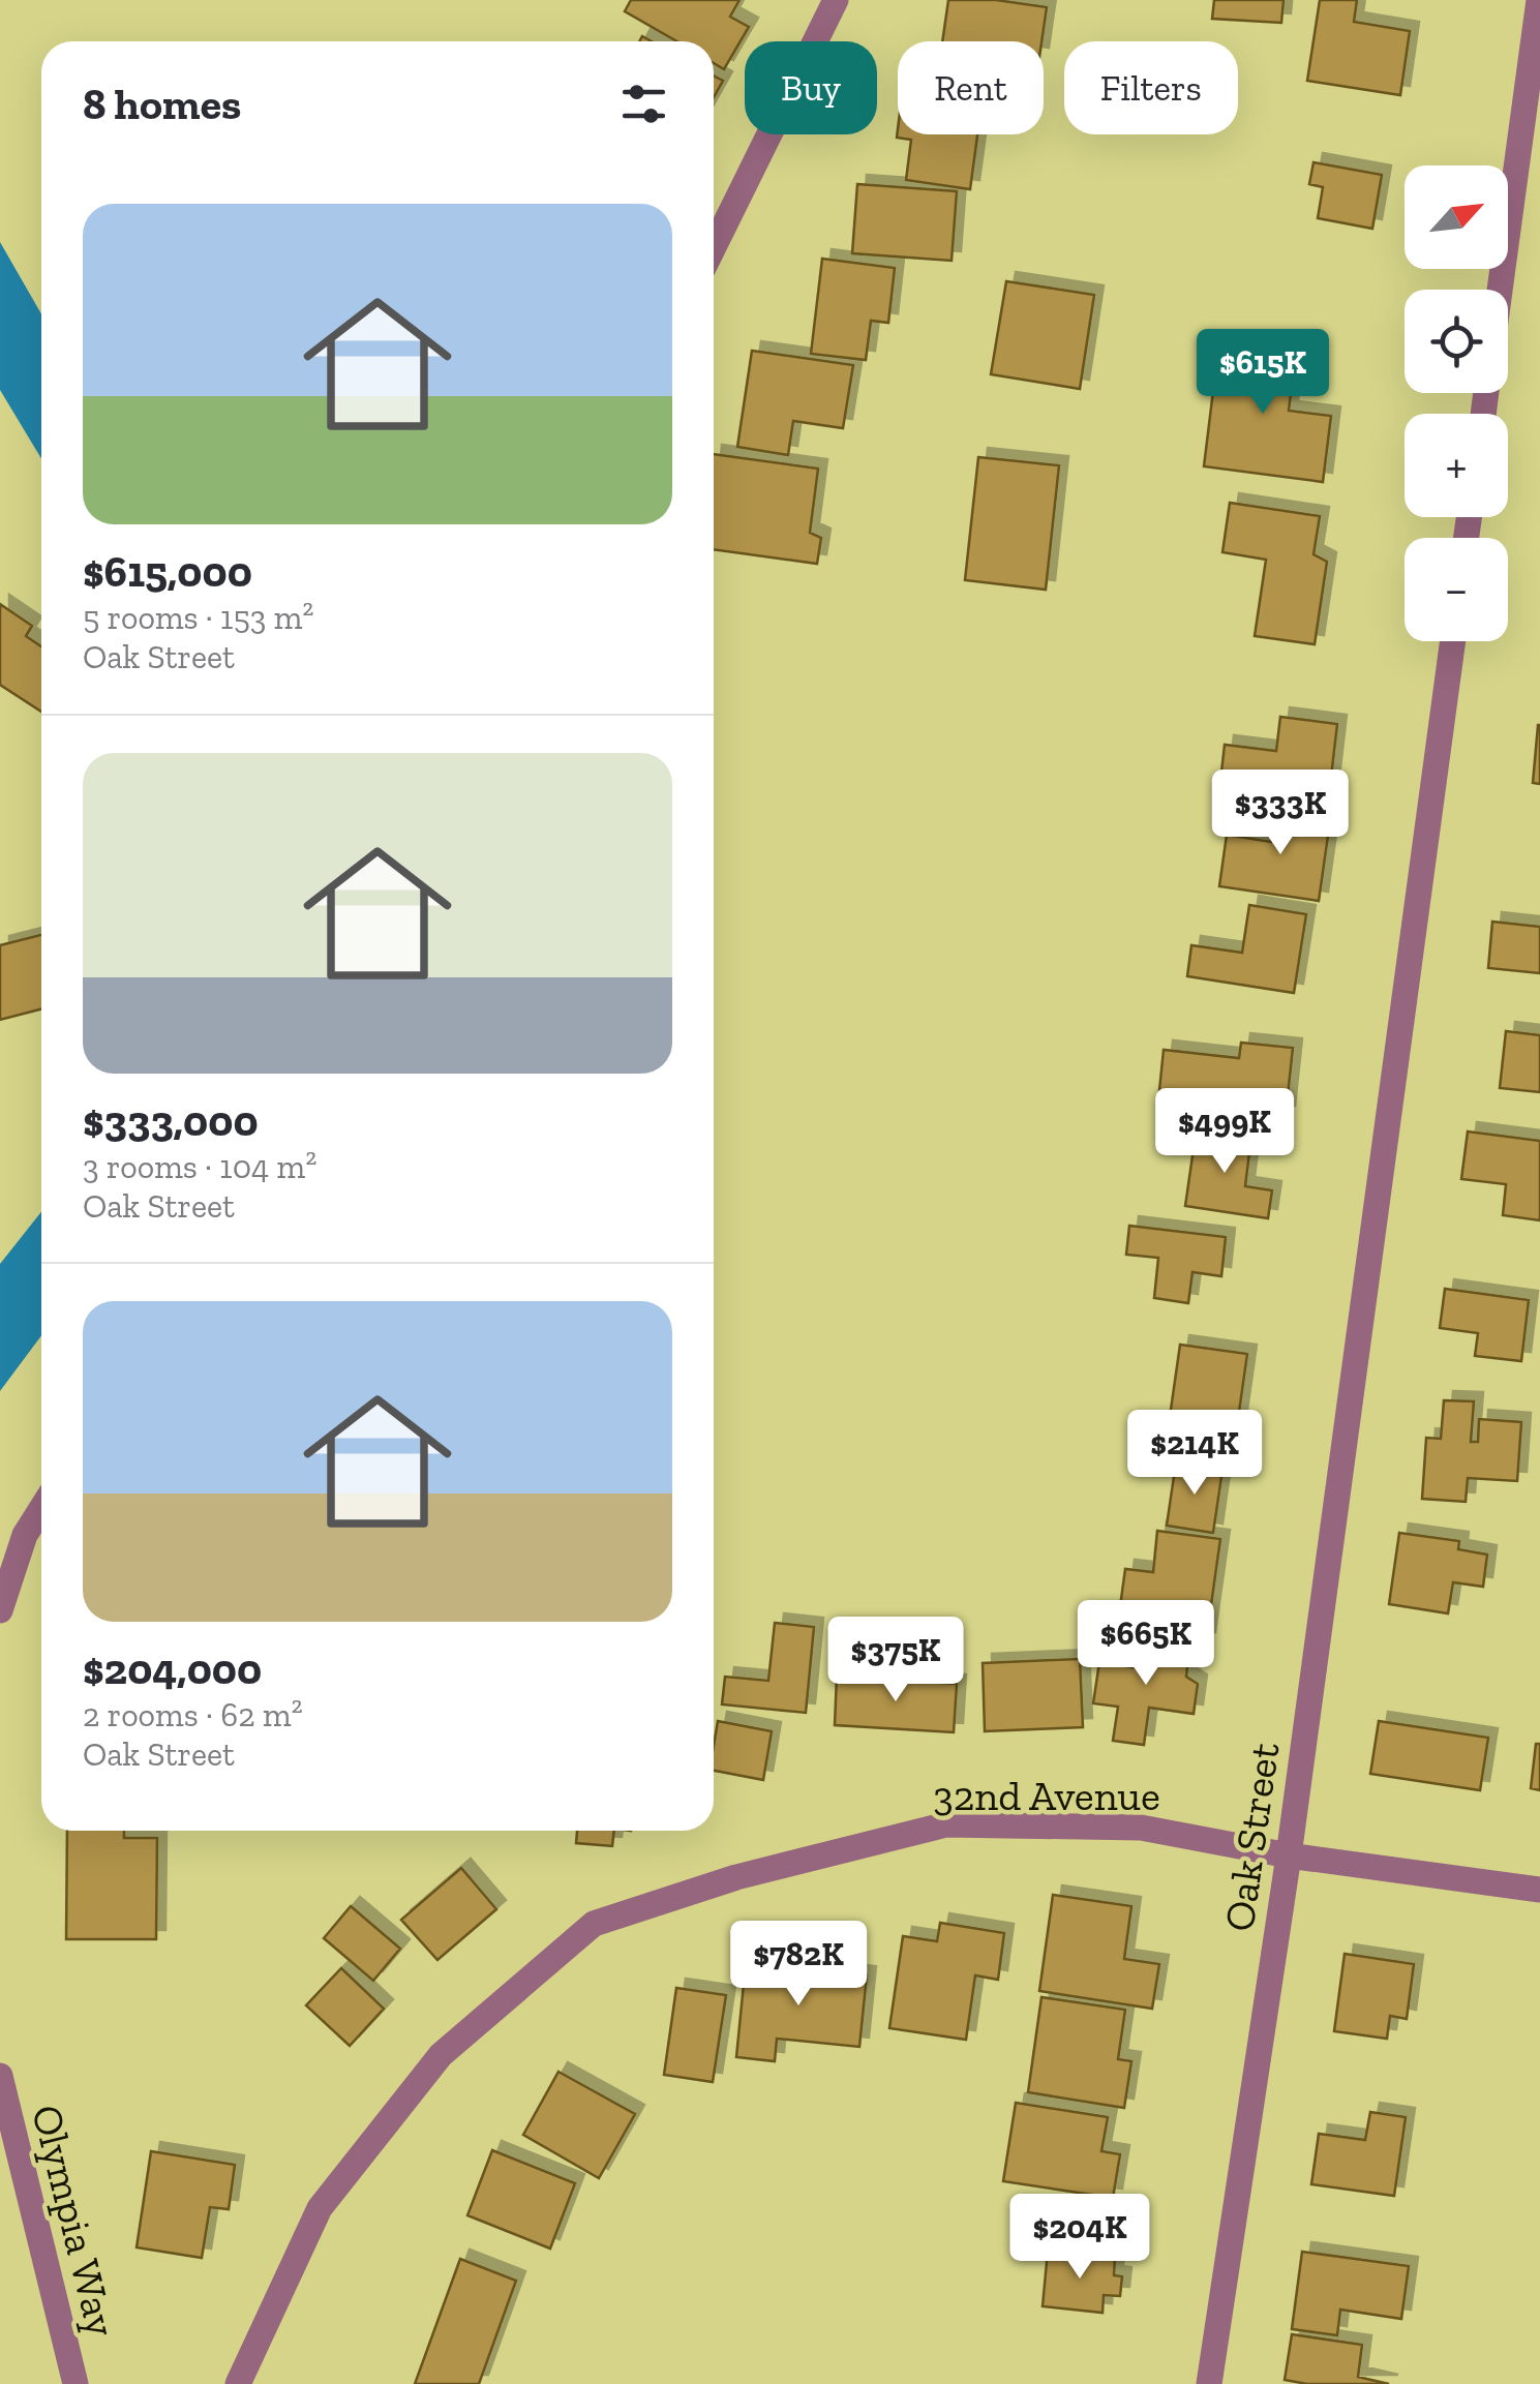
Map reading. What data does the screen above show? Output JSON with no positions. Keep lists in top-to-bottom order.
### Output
{
  "streets": {
    "street": ["32nd Avenue", "Oak Street", "Olympia Way"]
  },
  "crossings": [
    ["32nd Avenue", "Oak Street"]
  ],
  "north": "top right",
  "page": {
    "chip": ["Buy", "Rent", "Filters"],
    "heading": "8 homes",
    "map_buttons": ["+", "−"],
    "list": [
      {
        "name": "$615,000",
        "note": "5 rooms · 153 m² · Oak Street"
      },
      {
        "name": "$333,000",
        "note": "3 rooms · 104 m² · Oak Street"
      },
      {
        "name": "$204,000",
        "note": "2 rooms · 62 m² · Oak Street"
      }
    ],
    "price": [
      "$615K",
      "$333K",
      "$499K",
      "$214K",
      "$665K",
      "$375K",
      "$782K",
      "$204K"
    ]
  }
}
